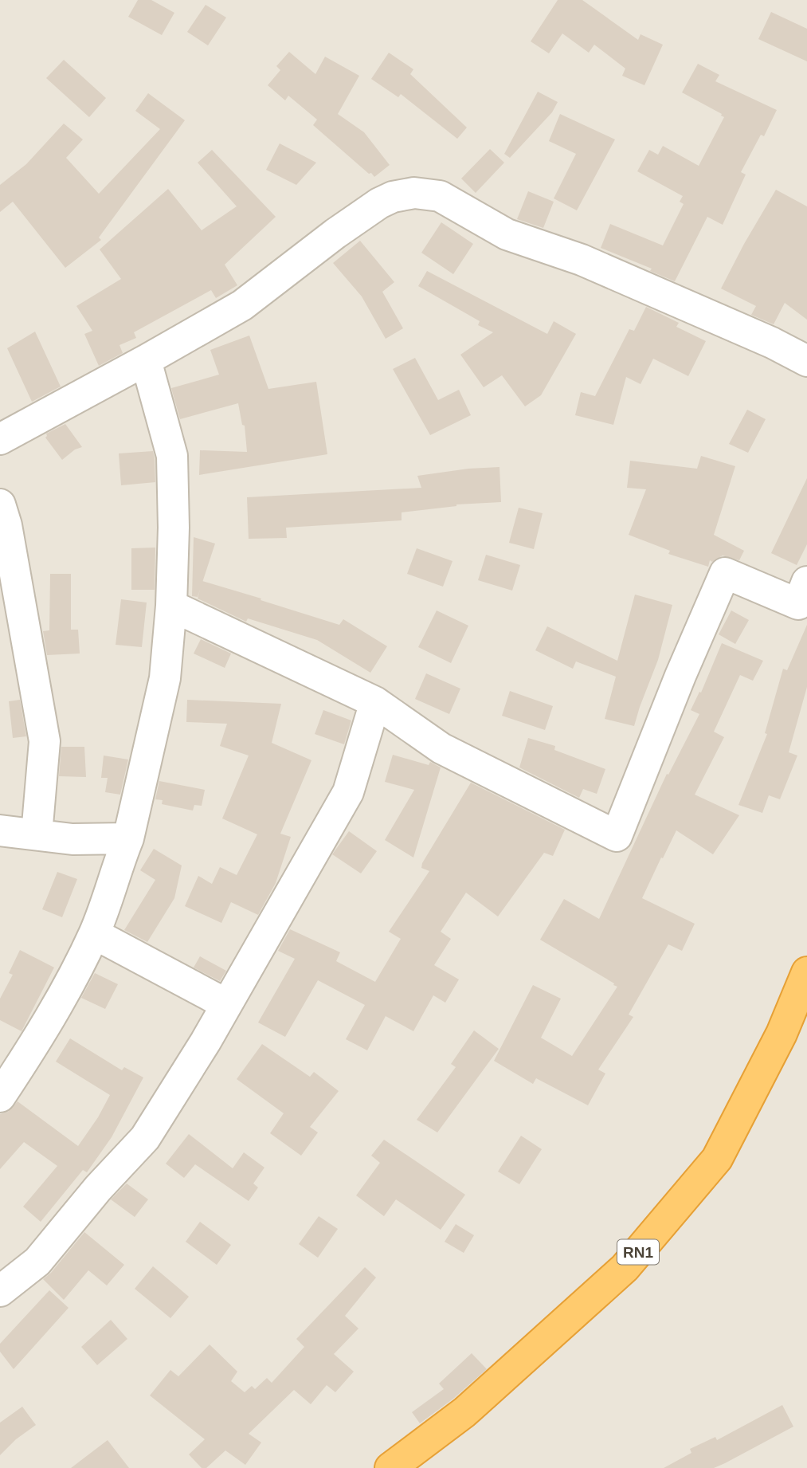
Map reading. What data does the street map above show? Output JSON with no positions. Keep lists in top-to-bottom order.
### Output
{
  "streets": {
    "highway": ["RN1"]
  }
}
